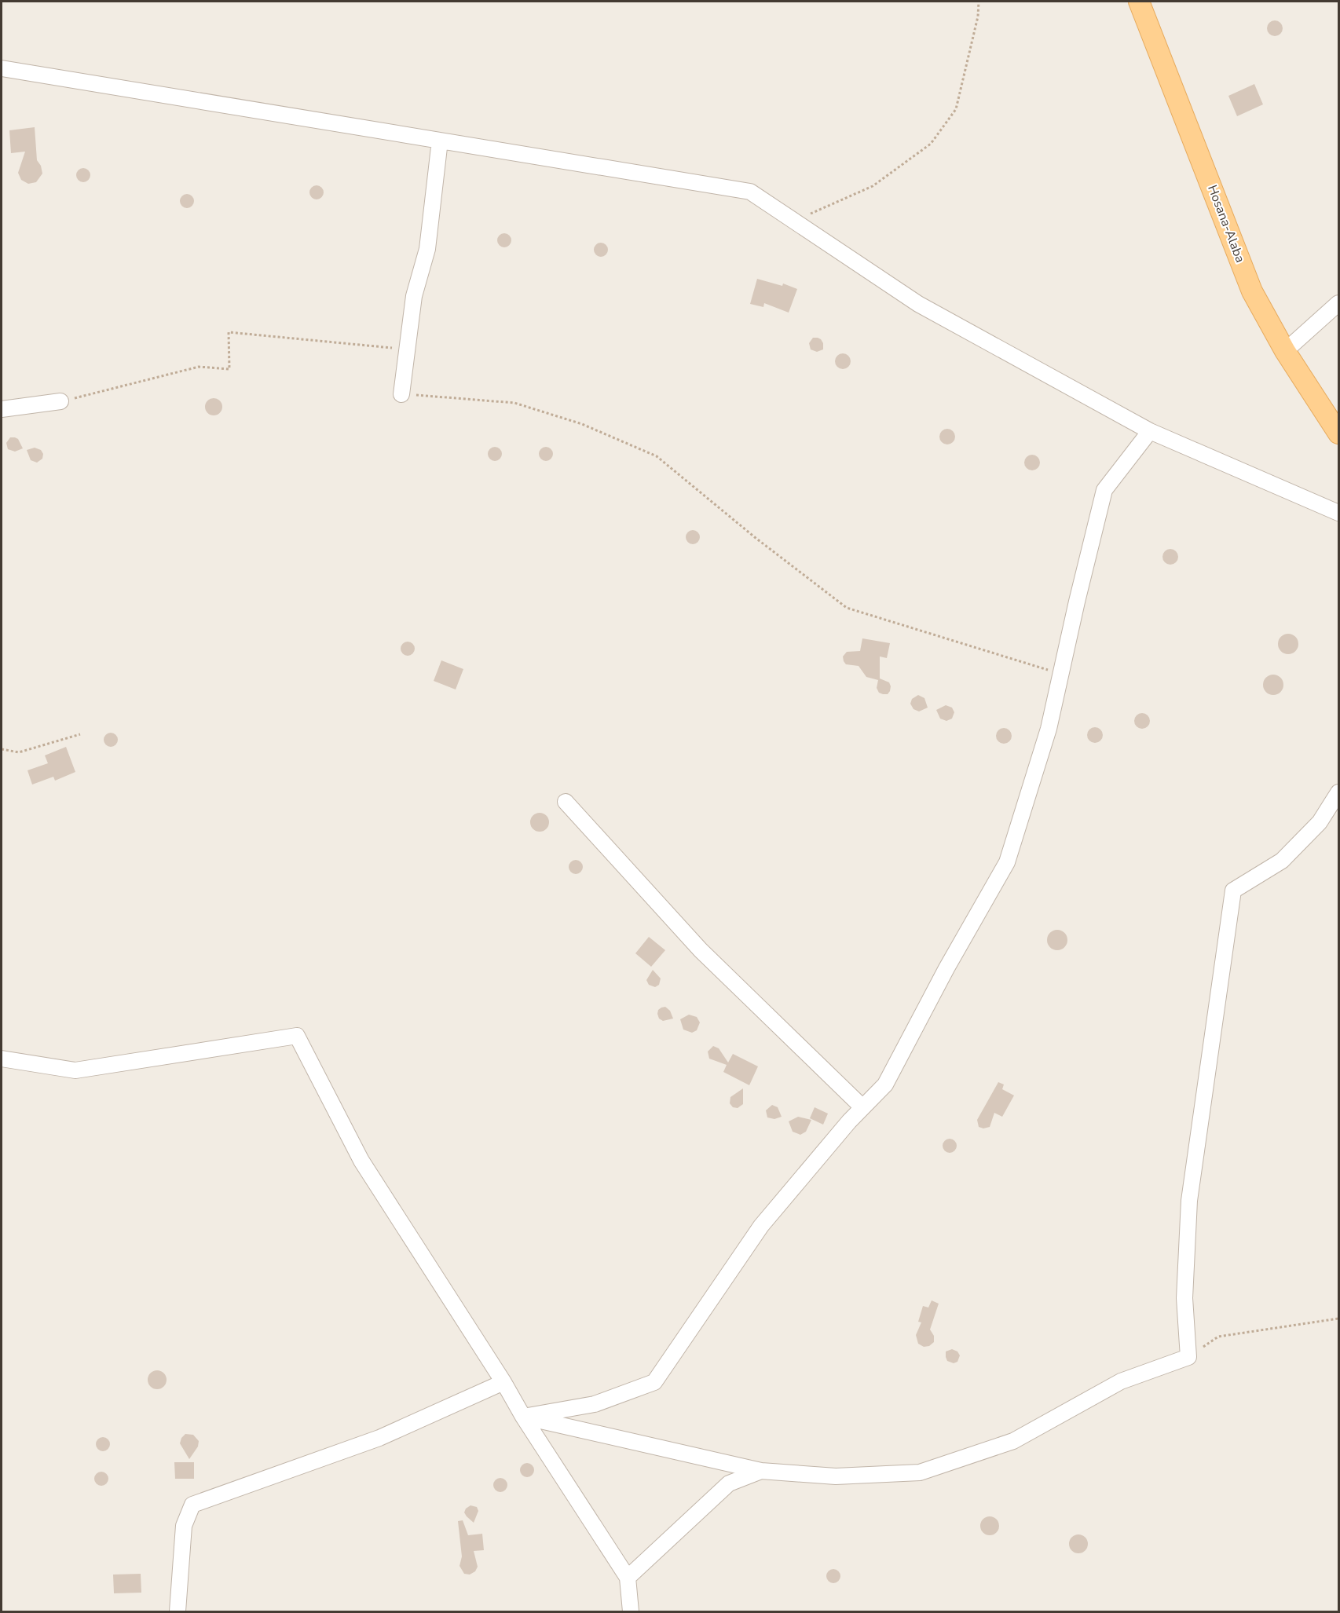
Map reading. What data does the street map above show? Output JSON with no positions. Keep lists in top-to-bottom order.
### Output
{
  "streets": {
    "main road": ["Hosana-Alaba"]
  }
}
